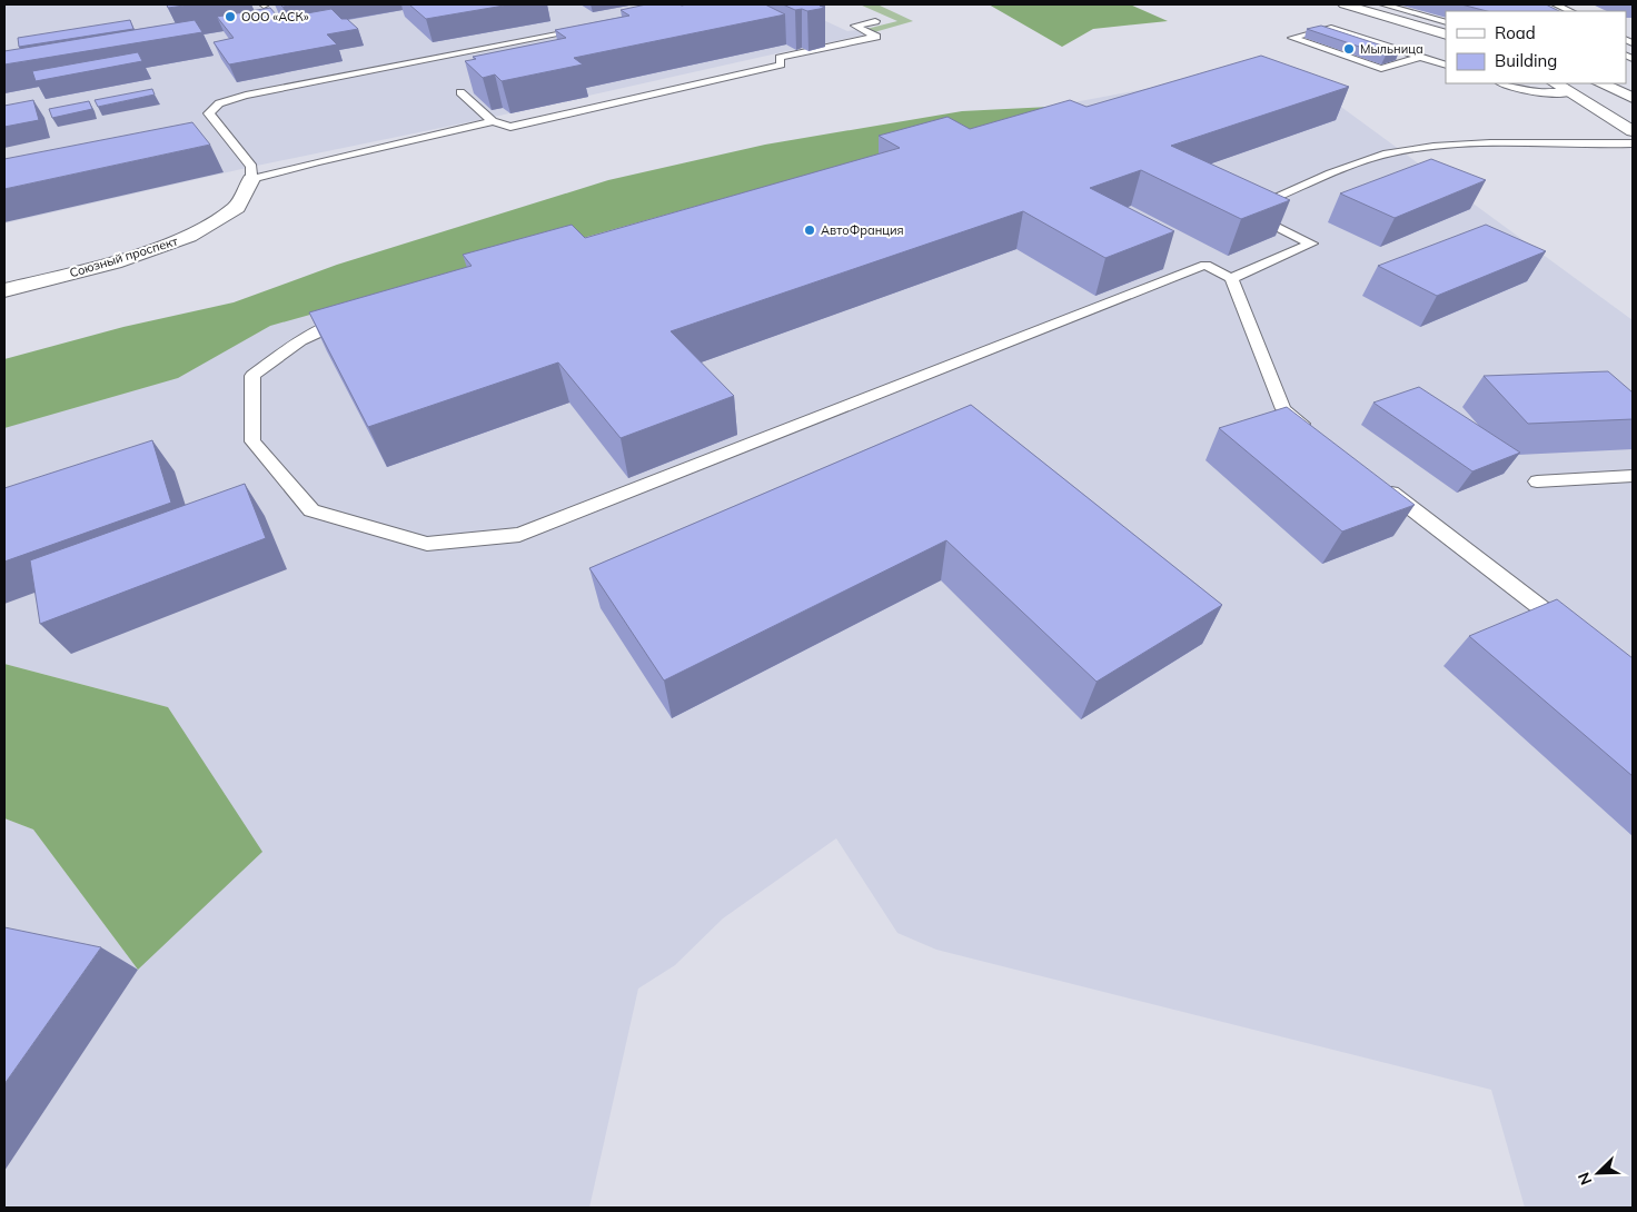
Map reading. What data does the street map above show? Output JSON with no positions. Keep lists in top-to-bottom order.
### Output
{
  "streets": {
    "street": ["Союзный проспект"]
  },
  "places": ["ООО «АСК»", "Мыльница", "АвтоФранция"],
  "legend": ["Road", "Building"],
  "north": "bottom left"
}
